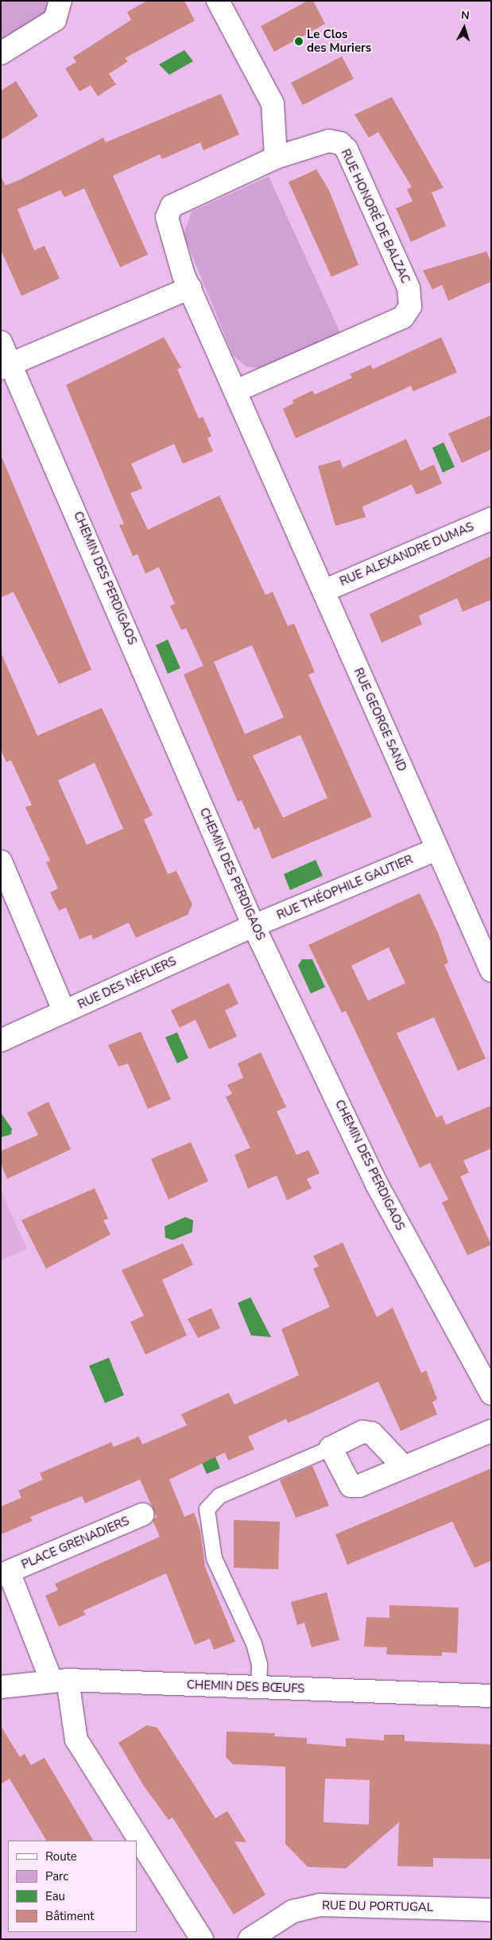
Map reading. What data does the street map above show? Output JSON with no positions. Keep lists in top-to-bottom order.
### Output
{
  "streets": {
    "street": [
      "RUE HONORÉ DE BALZAC",
      "RUE ALEXANDRE DUMAS",
      "CHEMIN DES PERDIGAOS",
      "RUE GEORGE SAND",
      "RUE THÉOPHILE GAUTIER",
      "RUE DES NÉFLIERS",
      "PLACE GRENADIERS",
      "CHEMIN DES BŒUFS",
      "RUE DU PORTUGAL"
    ]
  },
  "crossings": [
    ["RUE HONORÉ DE BALZAC", "RUE GEORGE SAND"],
    ["RUE ALEXANDRE DUMAS", "RUE GEORGE SAND"],
    ["CHEMIN DES PERDIGAOS", "RUE THÉOPHILE GAUTIER"],
    ["CHEMIN DES PERDIGAOS", "RUE DES NÉFLIERS"],
    ["RUE GEORGE SAND", "RUE THÉOPHILE GAUTIER"],
    ["RUE THÉOPHILE GAUTIER", "RUE DES NÉFLIERS"],
    ["PLACE GRENADIERS", "CHEMIN DES BŒUFS"]
  ],
  "places": ["Le Clos des Muriers"],
  "legend": [
    "Route",
    "Parc",
    "Eau",
    "Bâtiment"
  ],
  "north": "top"
}
